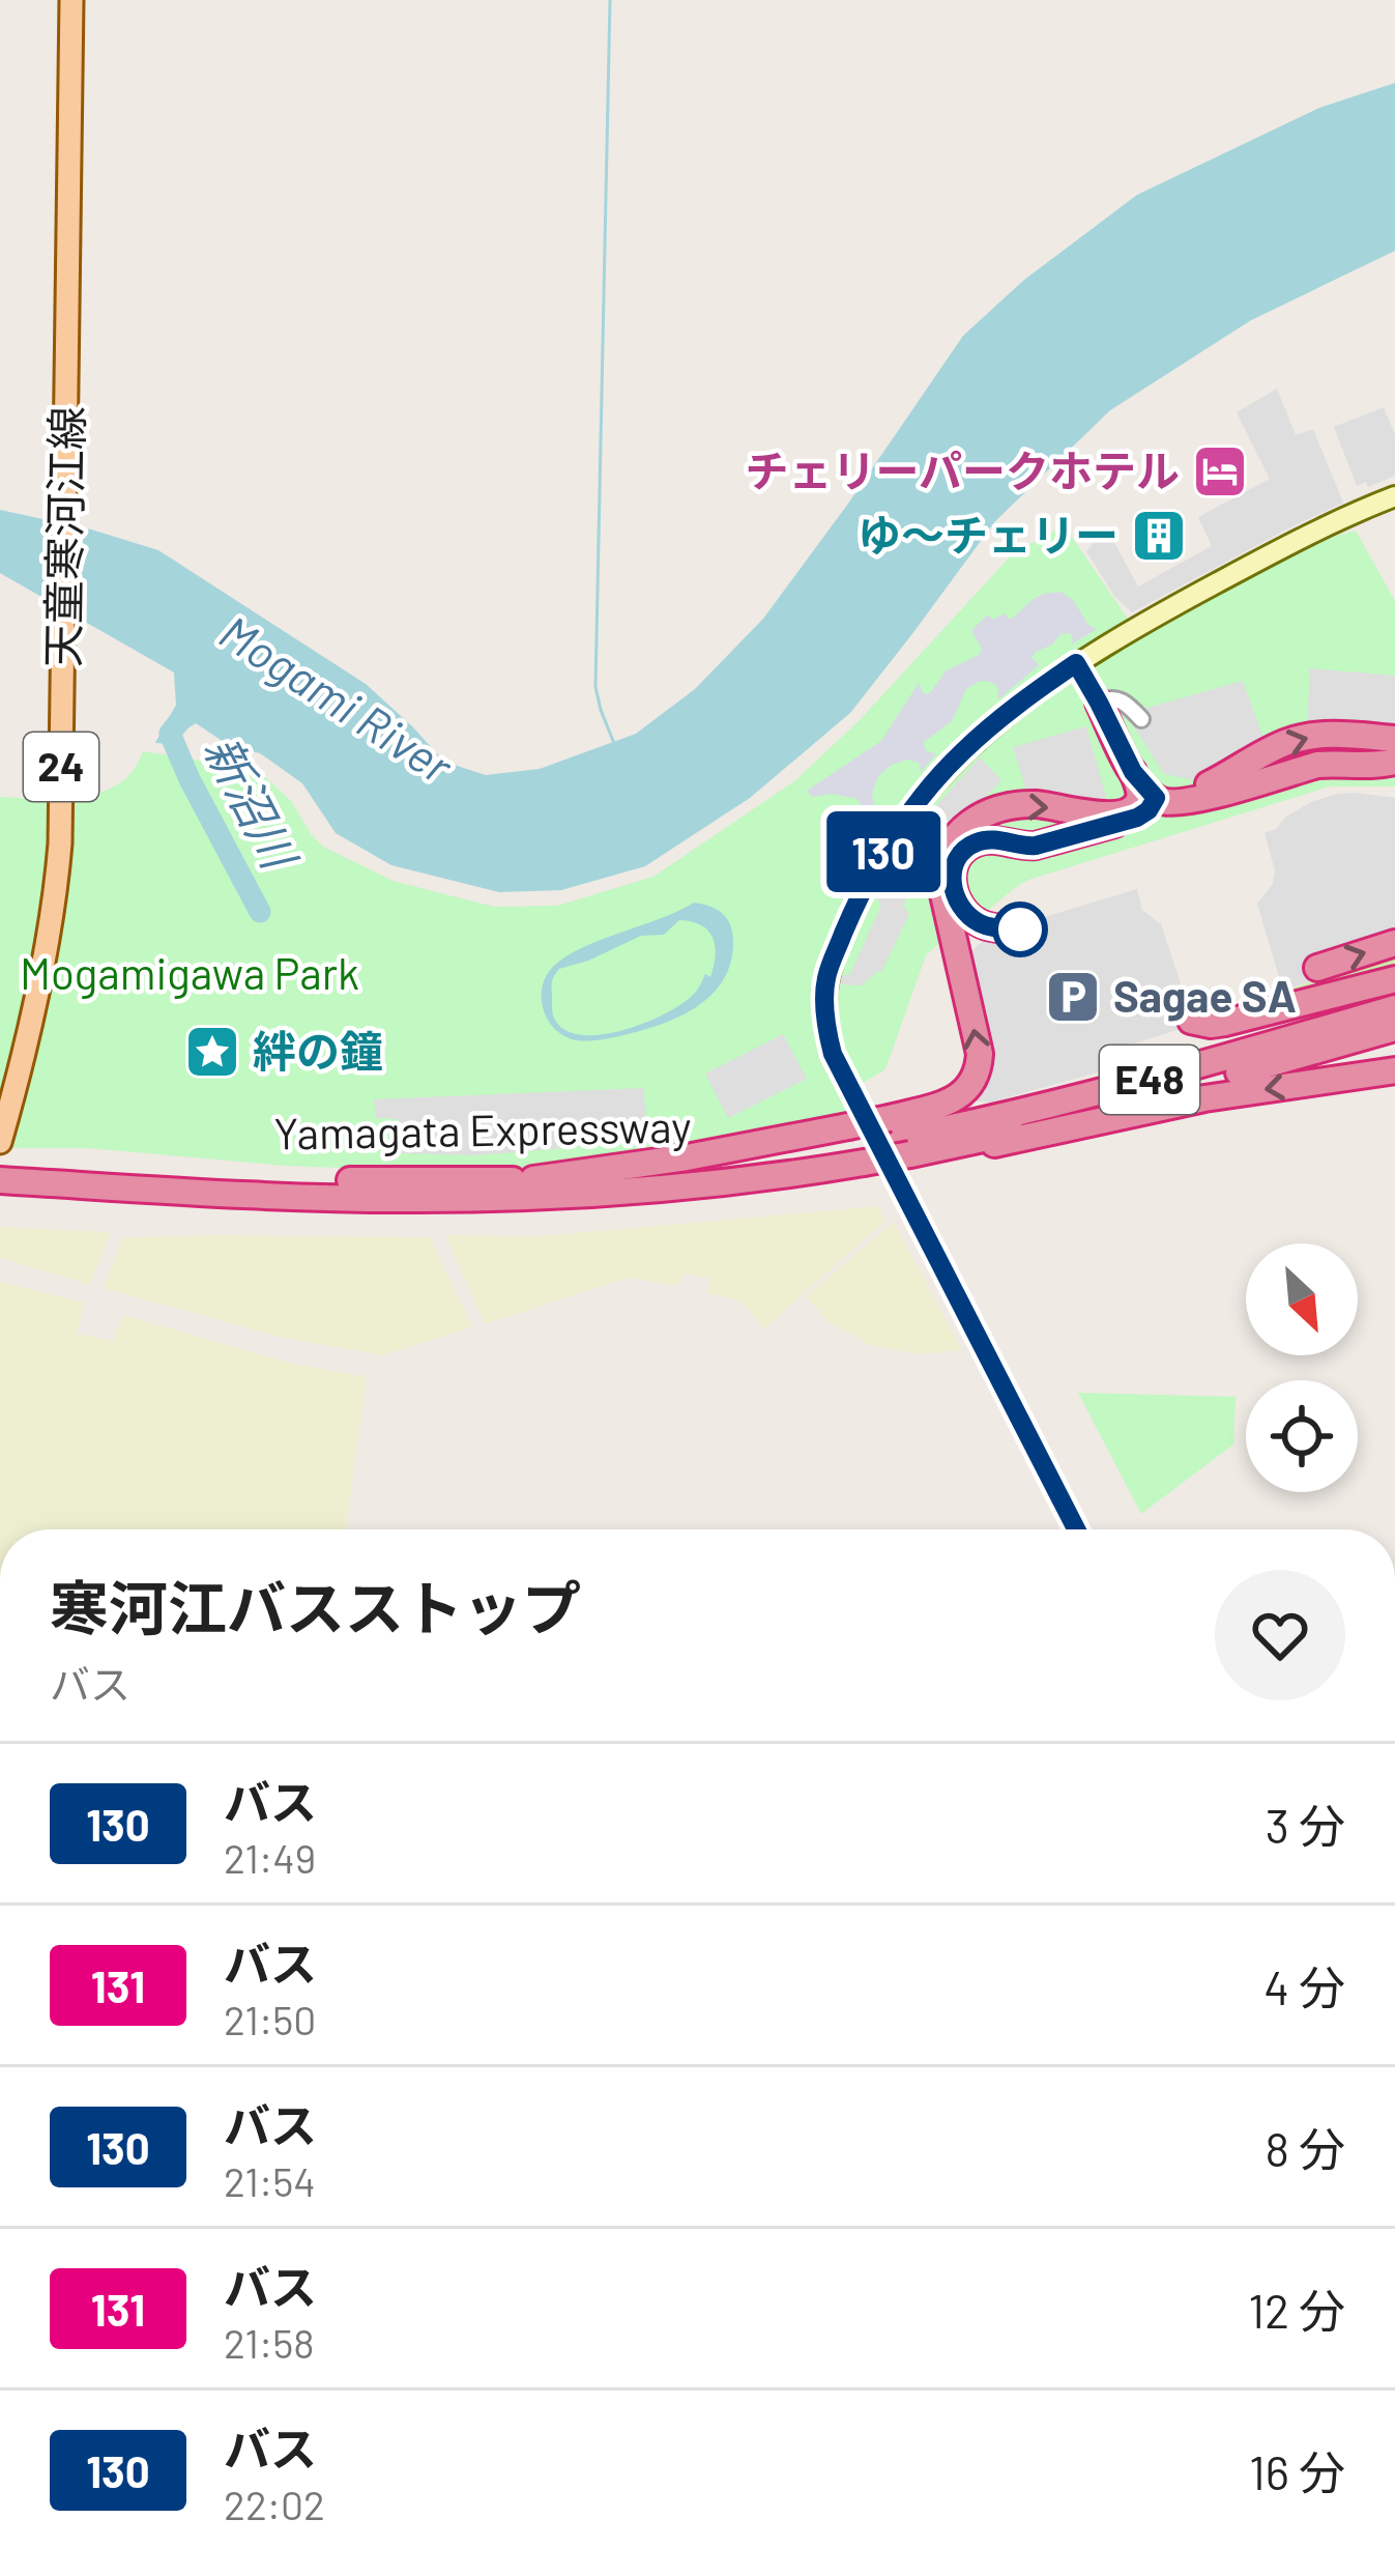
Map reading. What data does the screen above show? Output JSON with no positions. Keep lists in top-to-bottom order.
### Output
{
  "streets": {
    "highway": ["E48", "Yamagata Expressway"],
    "main road": ["天童寒河江線", "24"]
  },
  "water": ["Mogami River", "新沼川"],
  "parks": ["Mogamigawa Park"],
  "places": {
    "hotel": ["チェリーパークホテル"],
    "building": ["ゆ～チェリー"],
    "parking": ["Sagae SA"],
    "place": ["絆の鐘"]
  },
  "lines": ["bus line 130"],
  "north": "bottom right",
  "page": {
    "on_map": "130",
    "heading": ["寒河江バスストップ", "バス"],
    "list": [
      {
        "mark": "130",
        "name": "バス",
        "note": "21:49",
        "value": "3 分"
      },
      {
        "mark": "131",
        "name": "バス",
        "note": "21:50",
        "value": "4 分"
      },
      {
        "mark": "130",
        "name": "バス",
        "note": "21:54",
        "value": "8 分"
      },
      {
        "mark": "131",
        "name": "バス",
        "note": "21:58",
        "value": "12 分"
      },
      {
        "mark": "130",
        "name": "バス",
        "note": "22:02",
        "value": "16 分"
      }
    ]
  }
}
